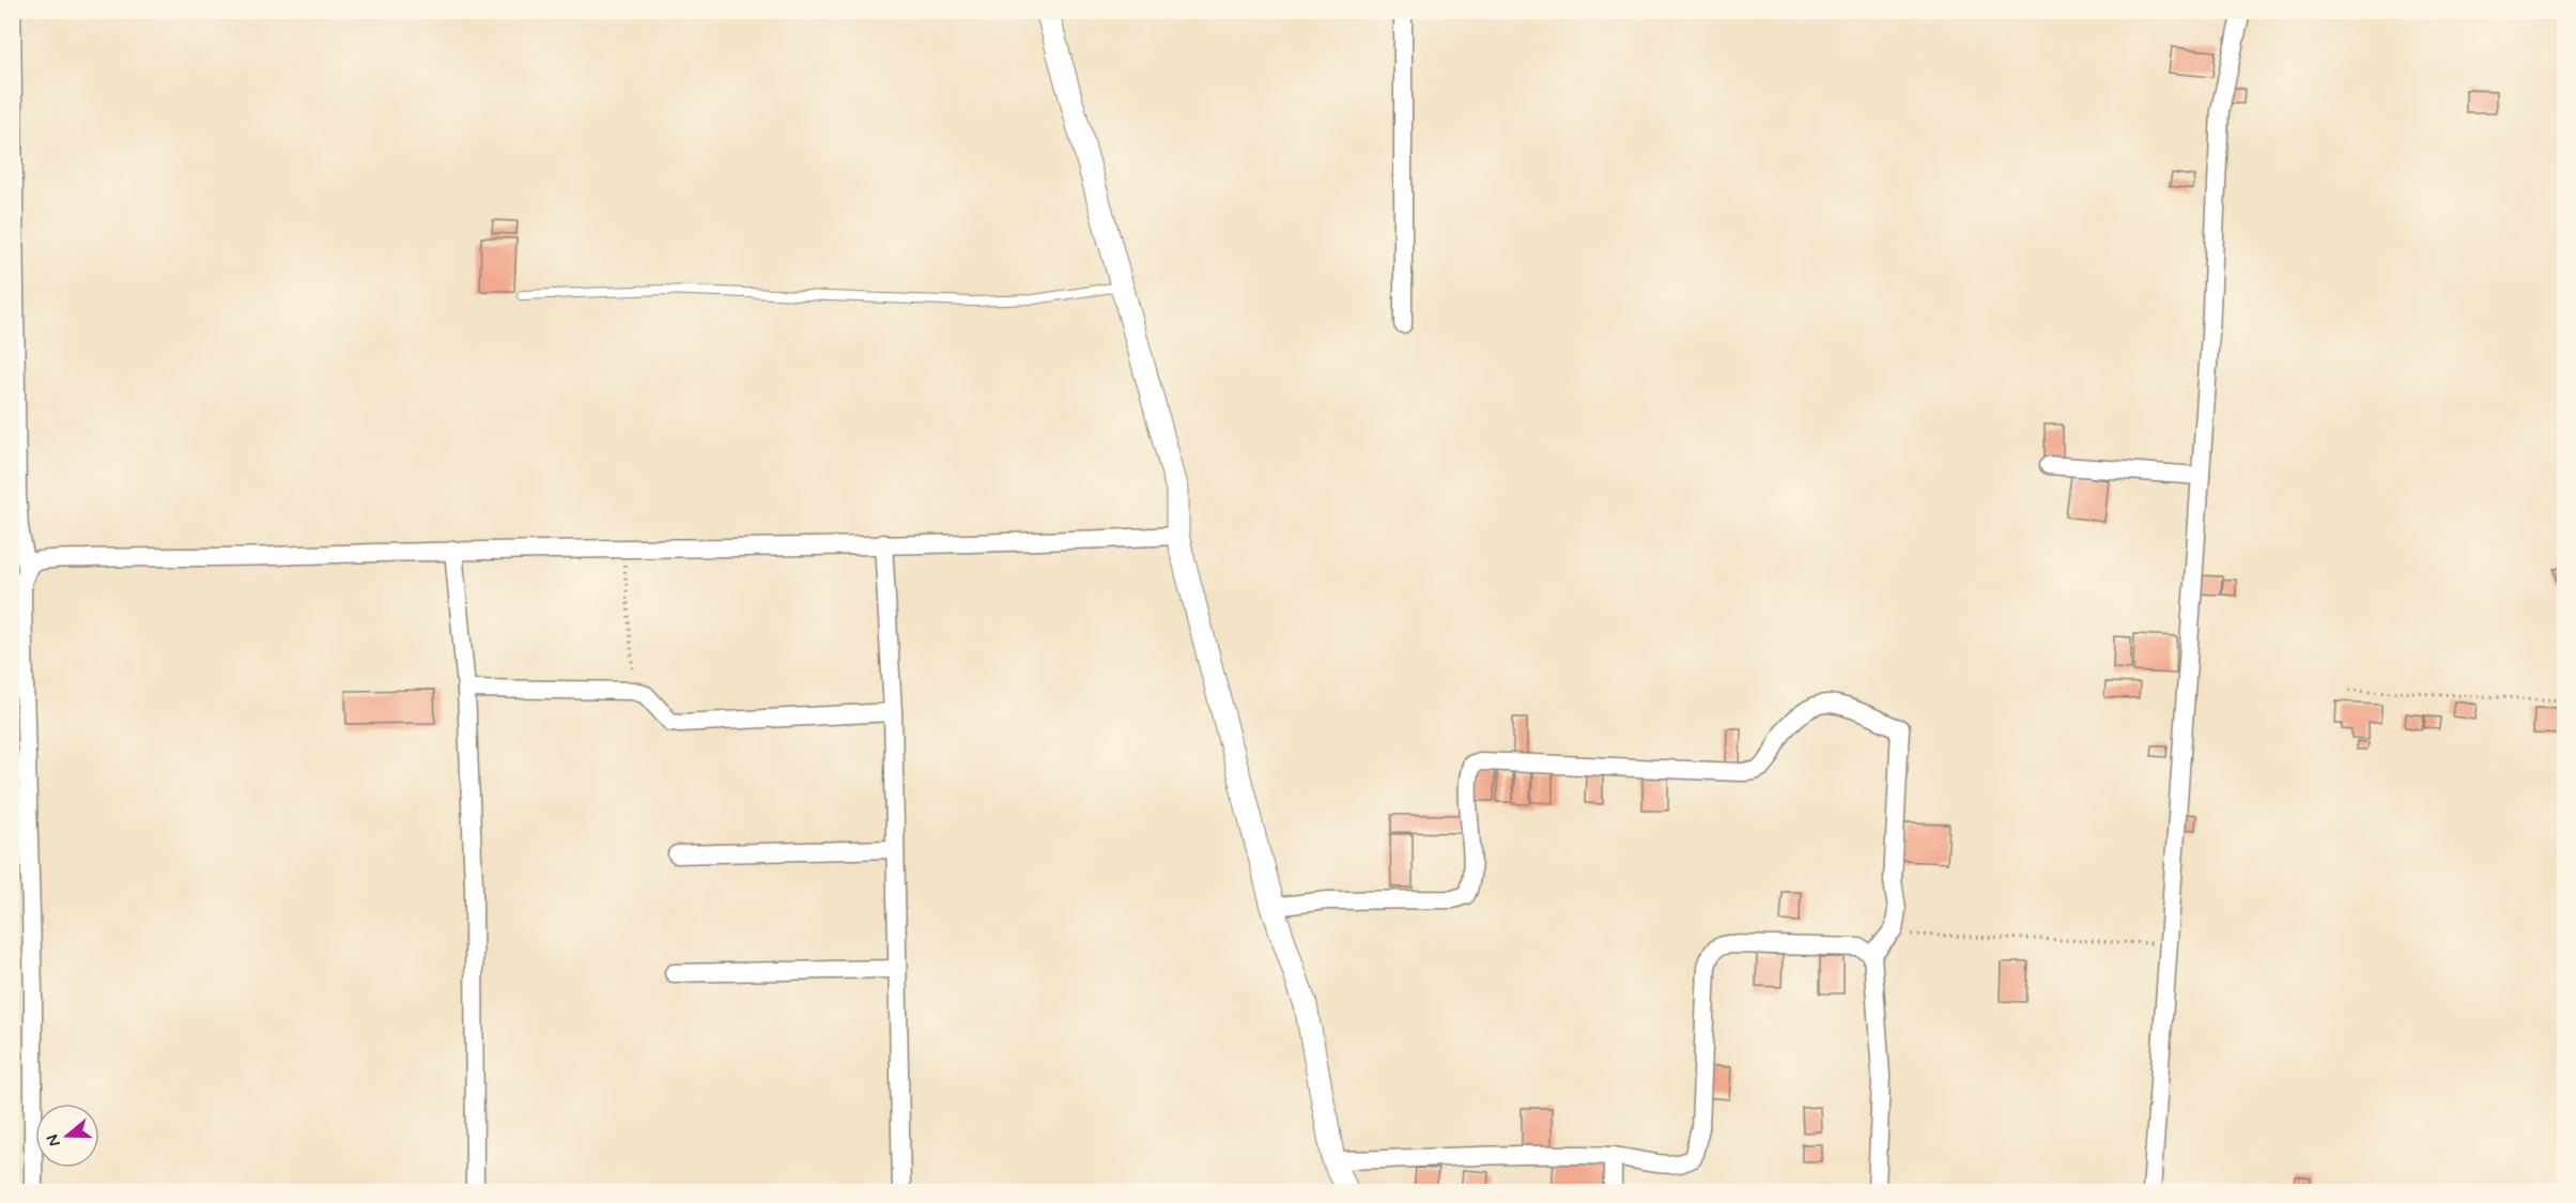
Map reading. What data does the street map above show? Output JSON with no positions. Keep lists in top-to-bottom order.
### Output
{
  "north": "left"
}
